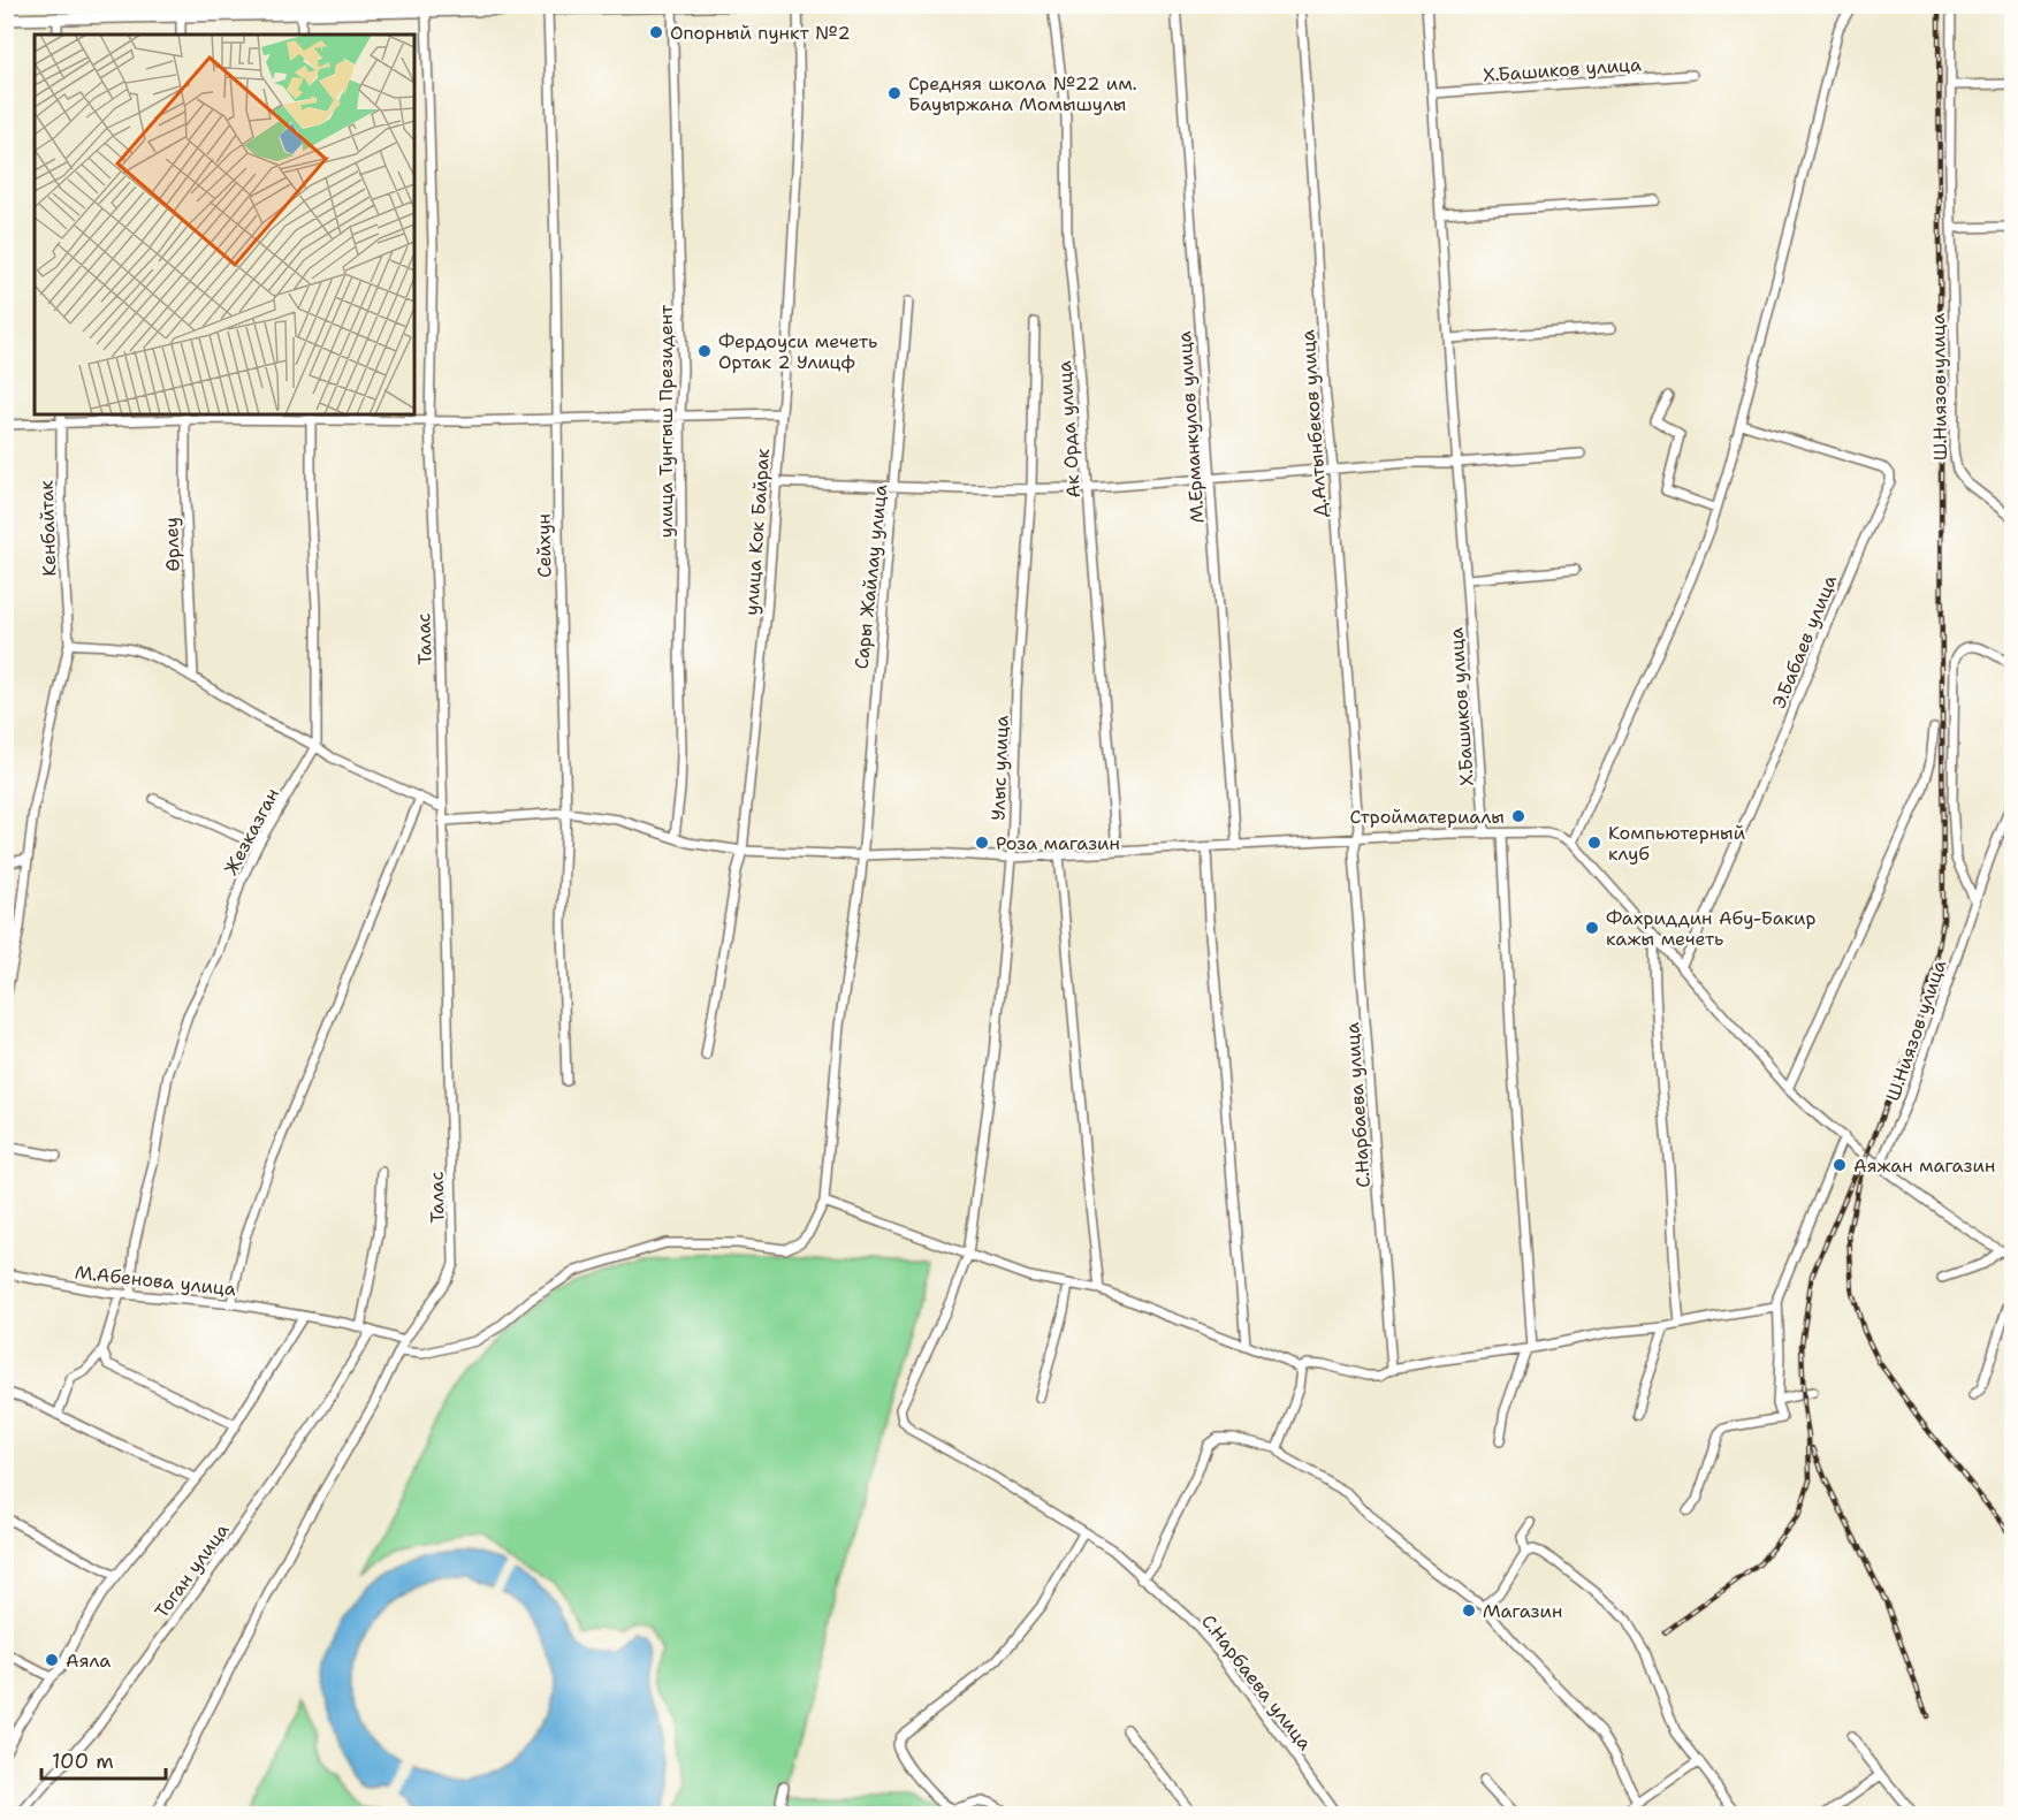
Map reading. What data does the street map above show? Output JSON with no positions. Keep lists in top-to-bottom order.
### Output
{
  "streets": {
    "street": [
      "Х.Башиков улица",
      "Ш.Ниязов улица",
      "улица Тунгыш Президент",
      "Д.Алтынбеков улица",
      "М.Ерманкулов улица",
      "Ак Орда улица",
      "Кенбайтак",
      "улица Кок Байрак",
      "Өрлеу",
      "Сейхун",
      "Сары Жайлау улица",
      "Талас",
      "Э.Бабаев улица",
      "Улыс улица",
      "Жезказган",
      "С.Нарбаева улица",
      "М.Абенова улица",
      "Тоган улица"
    ]
  },
  "crossings": [
    ["Д.Алтынбеков улица", "С.Нарбаева улица"],
    ["Талас", "М.Абенова улица"],
    ["Улыс улица", "С.Нарбаева улица"],
    ["Жезказган", "М.Абенова улица"],
    ["М.Абенова улица", "Тоган улица"]
  ],
  "places": [
    "Опорный пункт №2",
    "Средняя школа №22 им. Бауыржана Момышулы",
    "Фердоуси мечеть Ортак 2 Улицф",
    "Стройматериалы",
    "Роза магазин",
    "Компьютерный клуб",
    "Фахриддин Абу-Бакир кажы мечеть",
    "Аяжан магазин",
    "Магазин",
    "Аяла"
  ],
  "scale_bar": "100 m"
}
